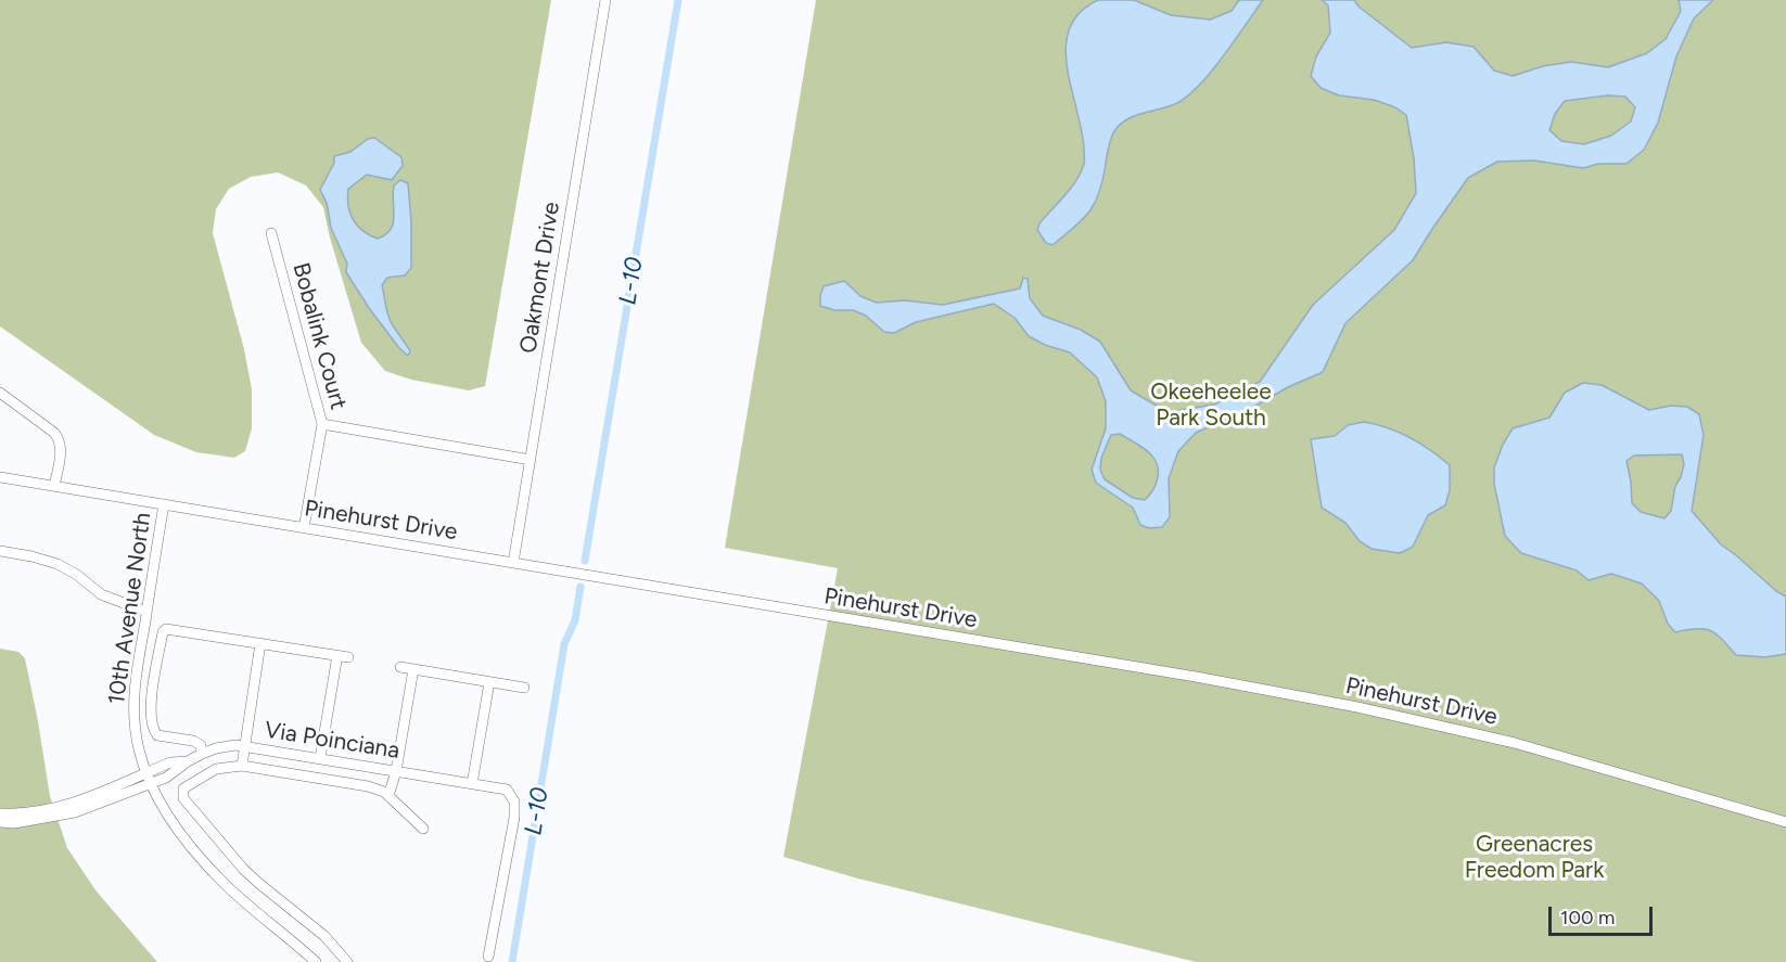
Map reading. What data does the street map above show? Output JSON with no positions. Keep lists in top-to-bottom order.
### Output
{
  "streets": {
    "street": [
      "Oakmont Drive",
      "Bobalink Court",
      "Pinehurst Drive",
      "10th Avenue North",
      "Via Poinciana"
    ]
  },
  "crossings": [
    ["Oakmont Drive", "Pinehurst Drive"],
    ["Bobalink Court", "Pinehurst Drive"],
    ["Pinehurst Drive", "10th Avenue North"],
    ["10th Avenue North", "Via Poinciana"]
  ],
  "water": ["L-10"],
  "parks": ["Okeeheelee Park South", "Greenacres Freedom Park"],
  "scale_bar": "100 m"
}
